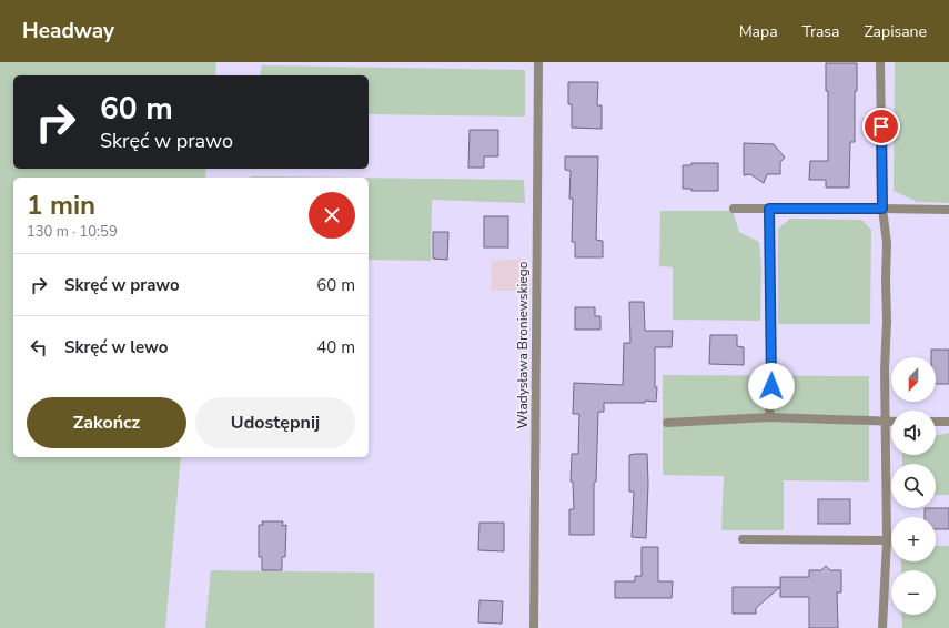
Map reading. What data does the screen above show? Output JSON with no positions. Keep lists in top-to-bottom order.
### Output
{
  "streets": {
    "street": ["Władysława Broniewskiego"]
  },
  "north": "bottom",
  "page": {
    "header": "Headway",
    "nav": ["Mapa", "Trasa", "Zapisane"],
    "turn": ["60 m", "Skręć w prawo"],
    "heading": ["1 min", "130 m · 10:59"],
    "list": [
      {
        "name": "Skręć w prawo",
        "value": "60 m"
      },
      {
        "name": "Skręć w lewo",
        "value": "40 m"
      }
    ],
    "map_buttons": ["+", "−"],
    "buttons": ["Zakończ", "Udostępnij"]
  }
}
